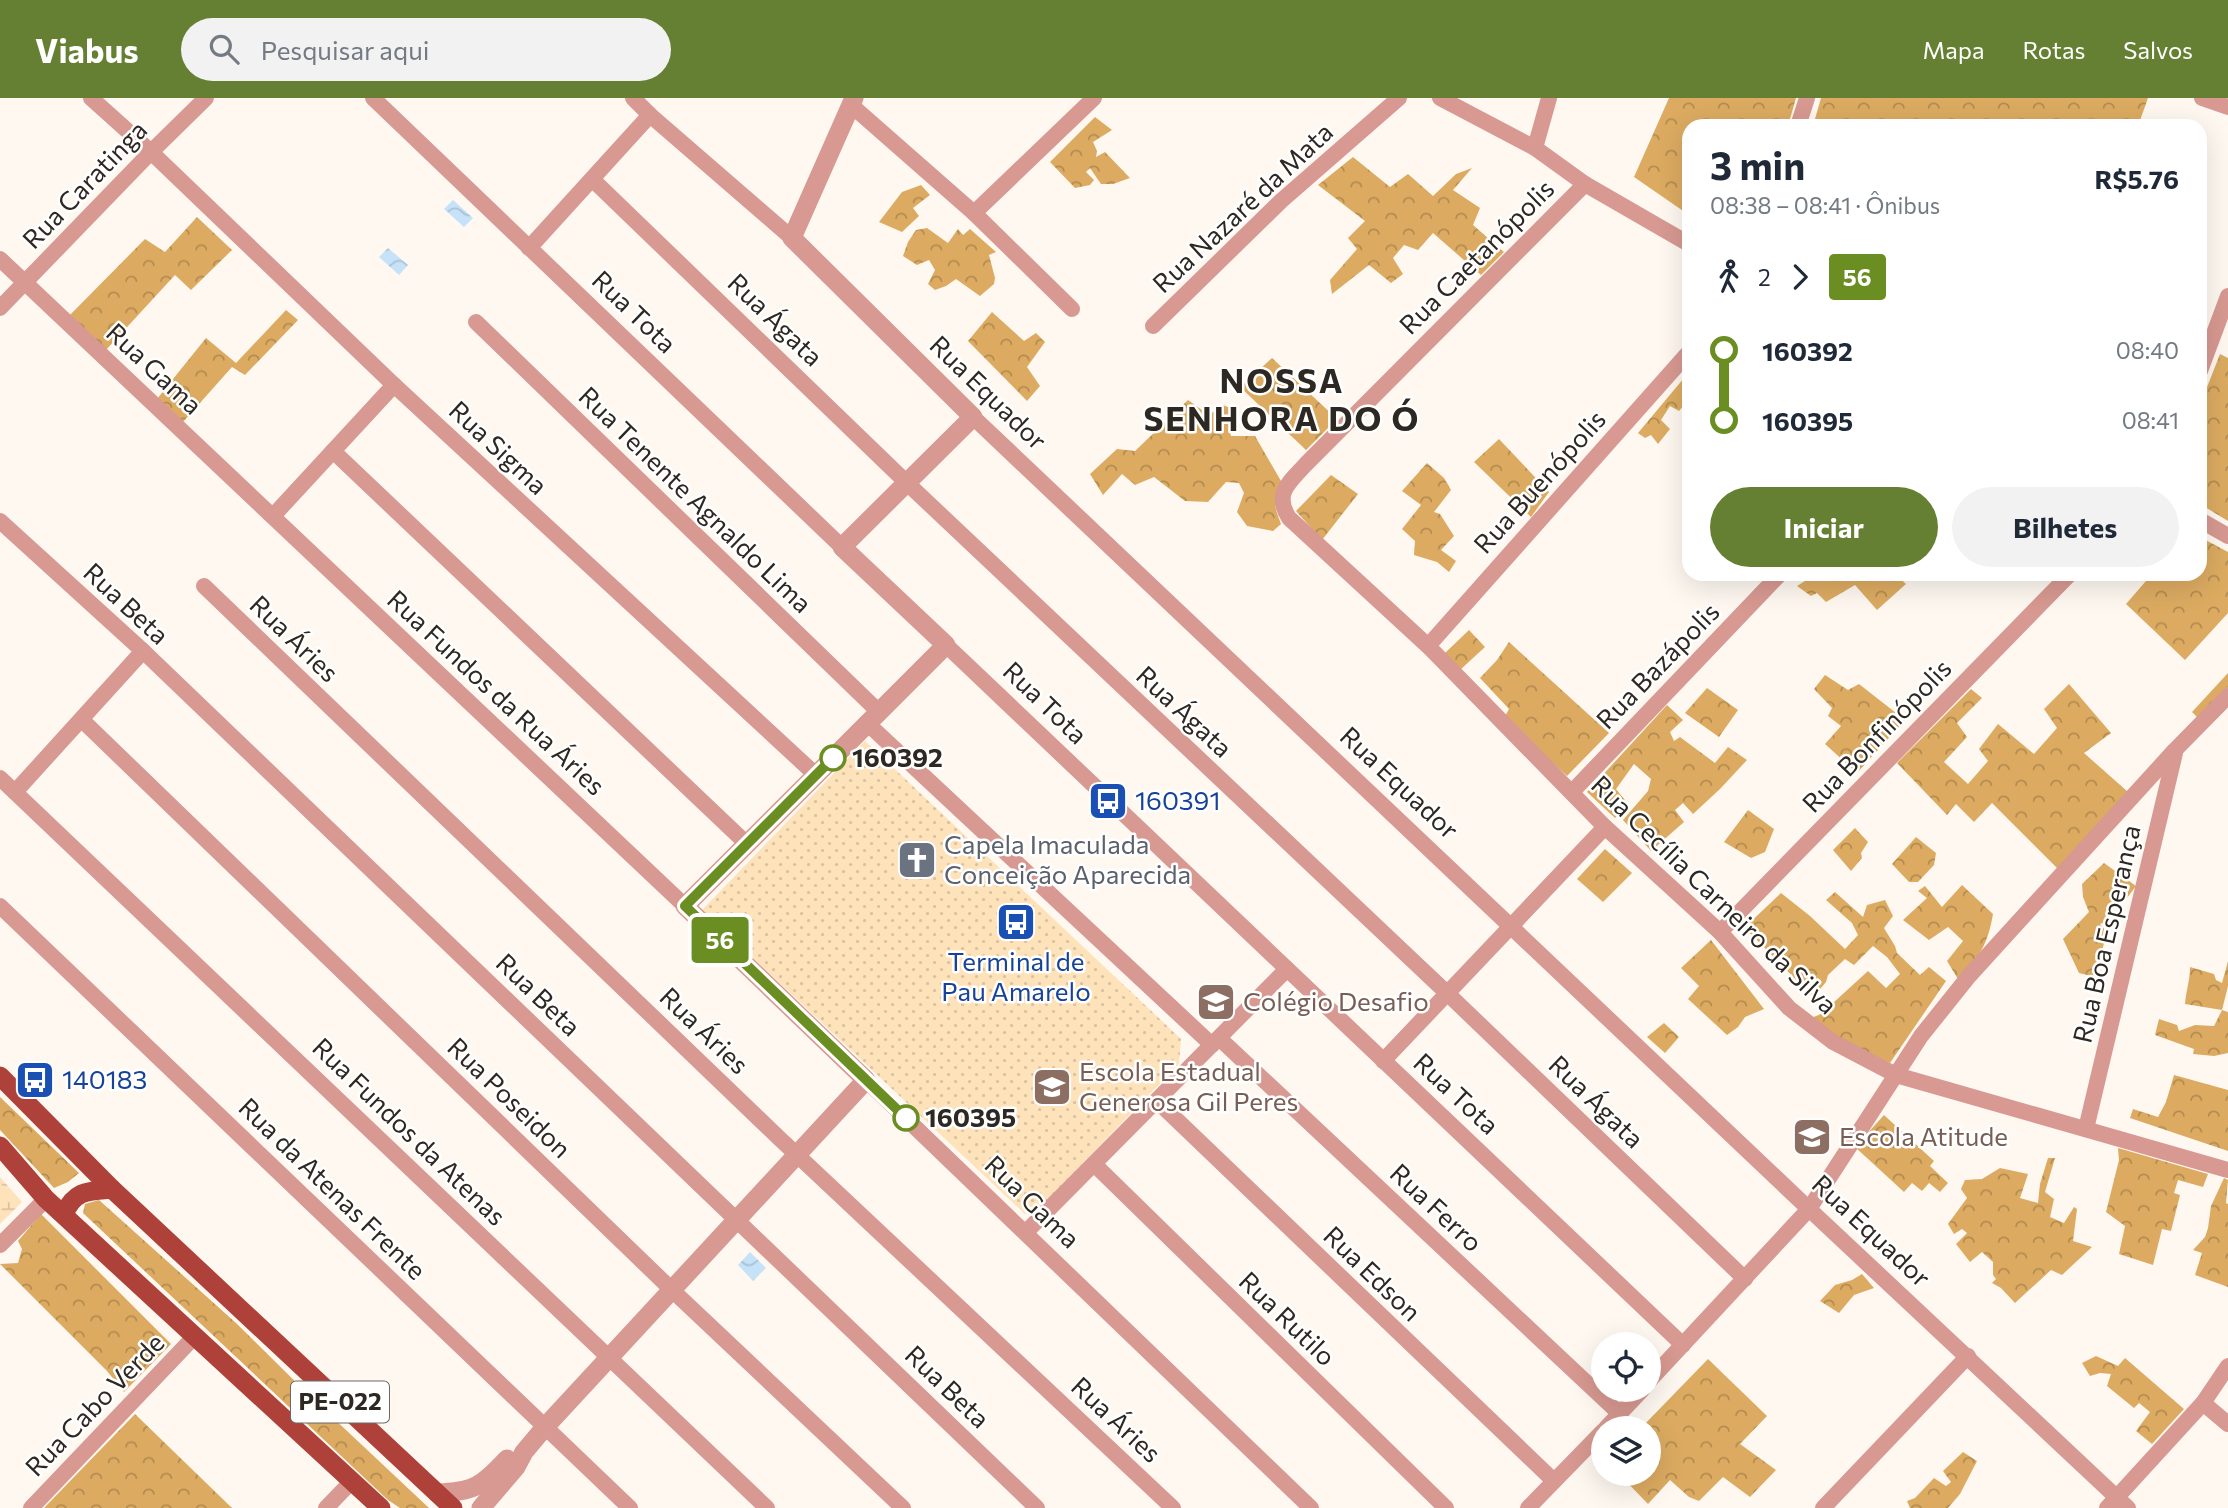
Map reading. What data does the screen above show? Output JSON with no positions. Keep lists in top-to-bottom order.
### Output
{
  "streets": {
    "main road": ["PE-022"],
    "street": [
      "Rua Caratinga",
      "Rua Nazaré da Mata",
      "Rua Caetanópolis",
      "Rua Tota",
      "Rua Ágata",
      "Rua Gama",
      "Rua Equador",
      "Rua Sigma",
      "Rua Buenópolis",
      "Rua Tenente Agnaldo Lima",
      "Rua Beta",
      "Rua Áries",
      "Rua Bazápolis",
      "Rua Fundos da Rua Áries",
      "Rua Bonfinópolis",
      "Rua Cecília Carneiro da Silva",
      "Rua Boa Esperança",
      "Rua Poseidon",
      "Rua Fundos da Atenas",
      "Rua da Atenas Frente",
      "Rua Ferro",
      "Rua Edson",
      "Rua Rutilo",
      "Rua Cabo Verde"
    ]
  },
  "crossings": [
    ["Rua Caratinga", "Rua Gama"],
    ["Rua Caratinga", "Rua Sigma"],
    ["Rua Caetanópolis", "Rua Cecília Carneiro da Silva"],
    ["Rua Gama", "Rua Fundos da Rua Áries"],
    ["Rua Buenópolis", "Rua Cecília Carneiro da Silva"],
    ["Rua Tenente Agnaldo Lima", "Rua Ferro"],
    ["Rua Bazápolis", "Rua Cecília Carneiro da Silva"],
    ["Rua Bonfinópolis", "Rua Cecília Carneiro da Silva"],
    ["Rua Cecília Carneiro da Silva", "Rua Boa Esperança"],
    ["PE-022", "Rua Cabo Verde"]
  ],
  "districts": ["NOSSA SENHORA DO Ó"],
  "places": {
    "other": ["160392", "160395"],
    "bus stop": ["160391", "Terminal de Pau Amarelo", "140183"],
    "church": ["Capela Imaculada Conceição Aparecida"],
    "school or university": ["Colégio Desafio", "Escola Estadual Generosa Gil Peres", "Escola Atitude"]
  },
  "lines": ["bus line 56"],
  "page": {
    "header": "Viabus",
    "search": "Pesquisar aqui",
    "nav": ["Mapa", "Rotas", "Salvos"],
    "on_map": "56",
    "heading": ["3 min", "08:38 – 08:41 · Ônibus", "R$5.76"],
    "legs": ["2", "56"],
    "list": [
      {
        "name": "160392",
        "value": "08:40"
      },
      {
        "name": "160395",
        "value": "08:41"
      }
    ],
    "buttons": ["Iniciar", "Bilhetes"]
  }
}
